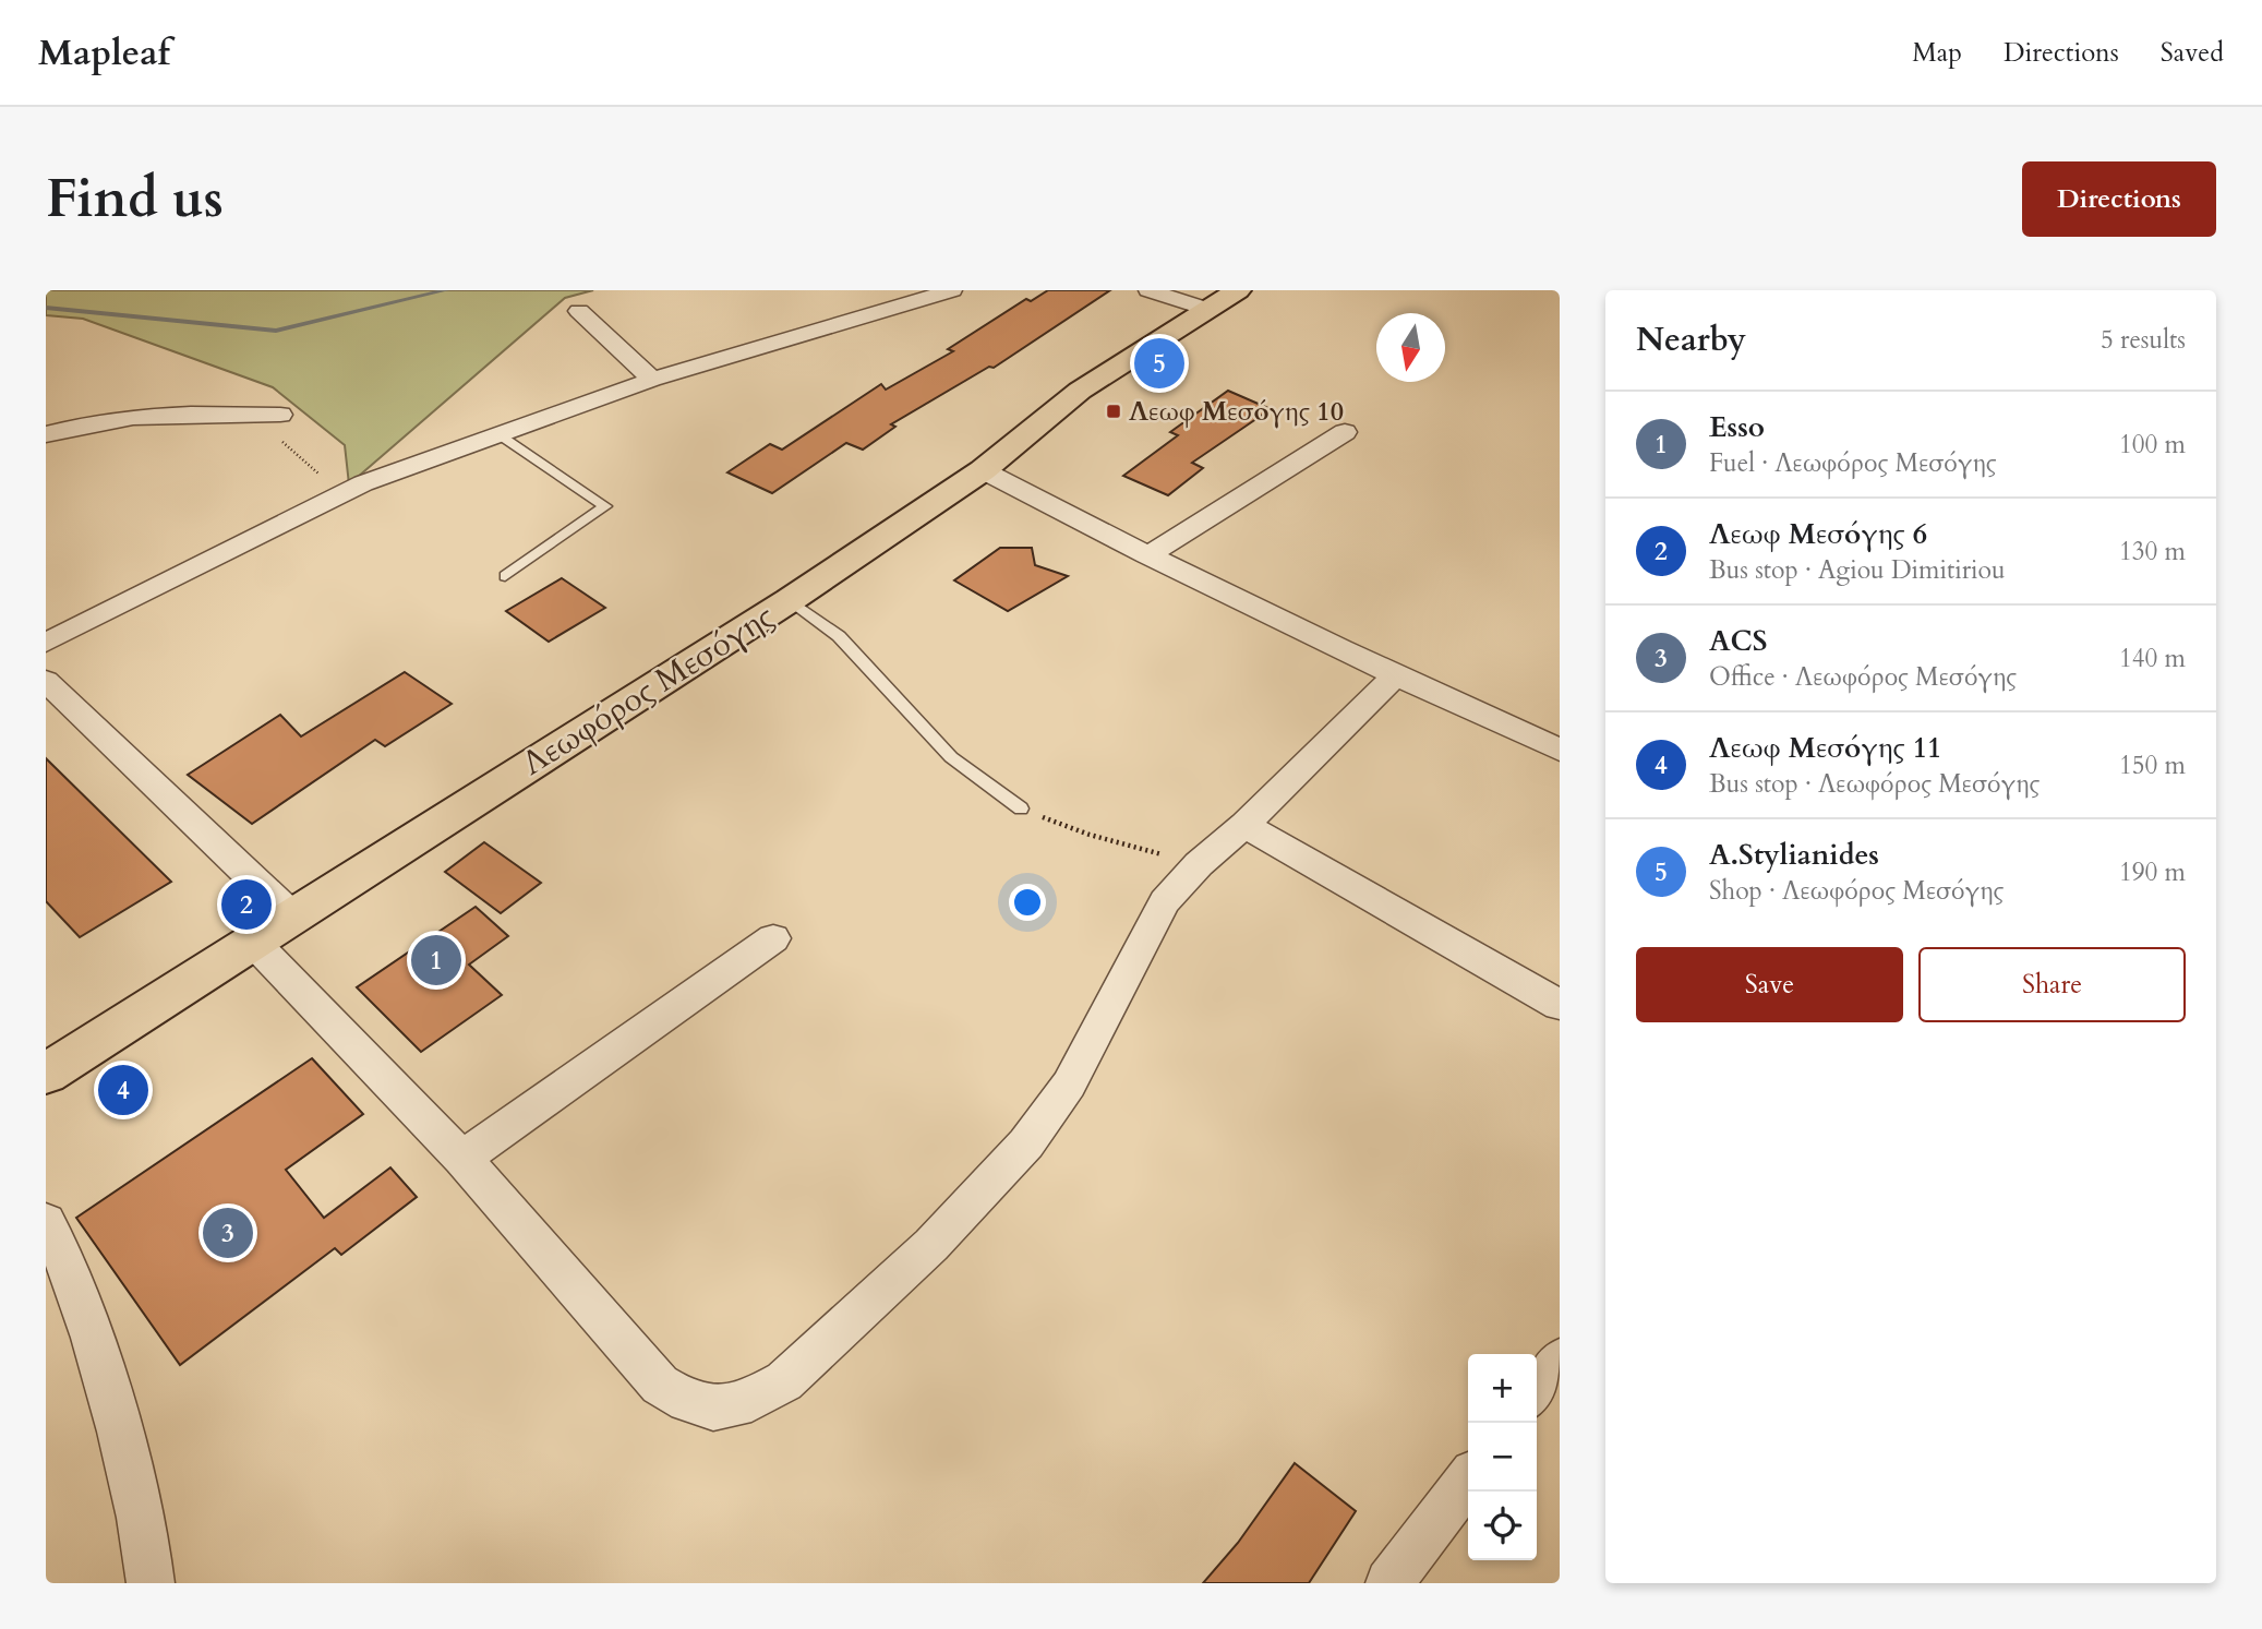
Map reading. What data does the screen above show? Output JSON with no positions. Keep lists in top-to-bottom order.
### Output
{
  "streets": {
    "main road": ["Λεωφόρος Μεσόγης"]
  },
  "places": {
    "transit": ["Λεωφ Μεσόγης 10"]
  },
  "north": "bottom",
  "page": {
    "header": "Mapleaf",
    "nav": ["Map", "Directions", "Saved"],
    "buttons": [
      "Directions",
      ["Save", "Share"]
    ],
    "title": "Find us",
    "heading": ["Nearby", "5 results"],
    "pins": [
      "5",
      "2",
      "1",
      "4",
      "3"
    ],
    "list": [
      {
        "mark": "1",
        "name": "Esso",
        "note": "Fuel · Λεωφόρος Μεσόγης",
        "value": "100 m"
      },
      {
        "mark": "2",
        "name": "Λεωφ Μεσόγης 6",
        "note": "Bus stop · Agiou Dimitiriou",
        "value": "130 m"
      },
      {
        "mark": "3",
        "name": "ACS",
        "note": "Office · Λεωφόρος Μεσόγης",
        "value": "140 m"
      },
      {
        "mark": "4",
        "name": "Λεωφ Μεσόγης 11",
        "note": "Bus stop · Λεωφόρος Μεσόγης",
        "value": "150 m"
      },
      {
        "mark": "5",
        "name": "A.Stylianides",
        "note": "Shop · Λεωφόρος Μεσόγης",
        "value": "190 m"
      }
    ],
    "map_buttons": ["+", "−"]
  }
}
